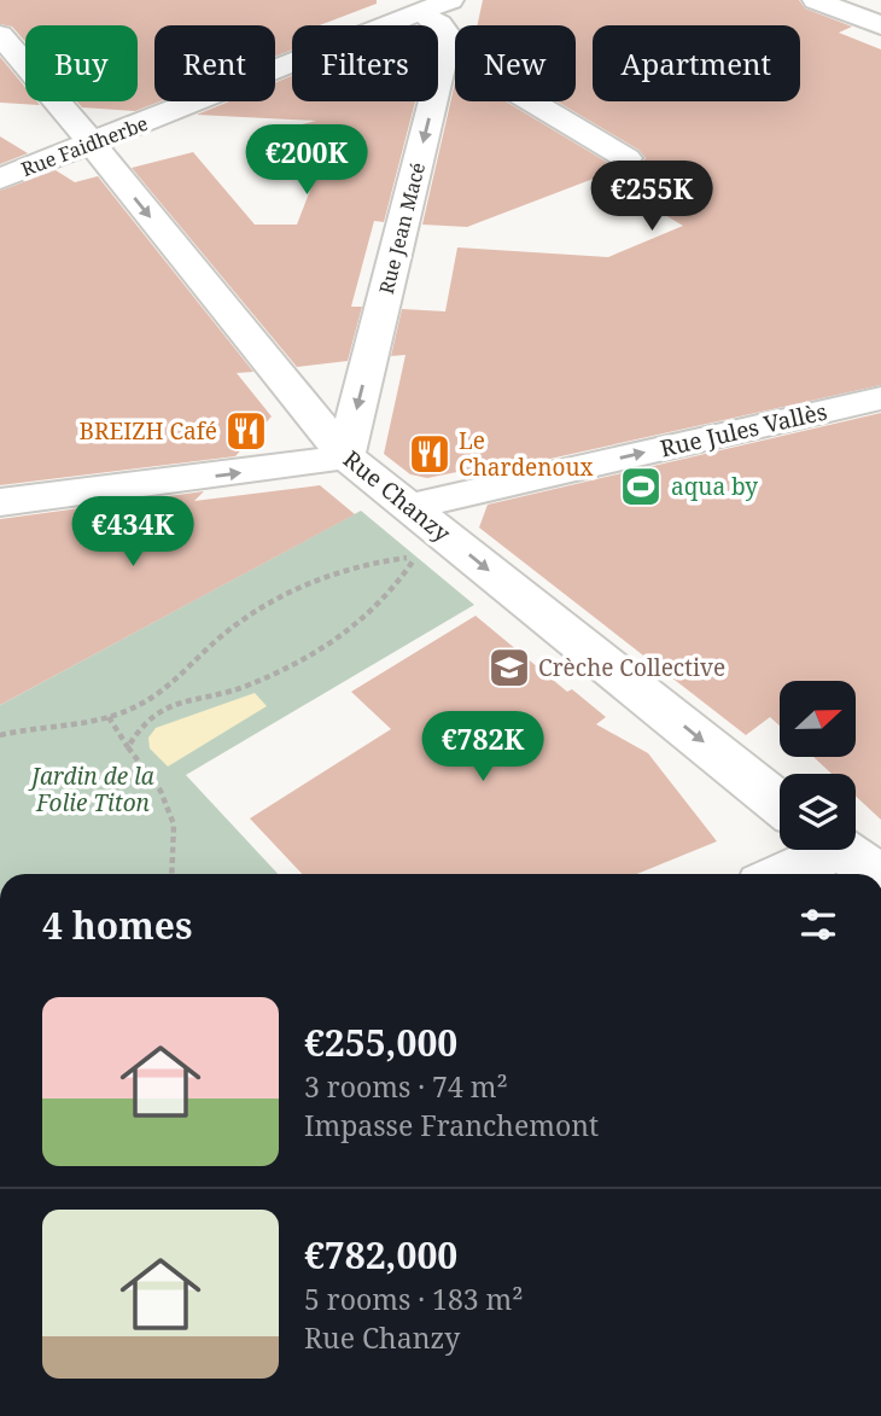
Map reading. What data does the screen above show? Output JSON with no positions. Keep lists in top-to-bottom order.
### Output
{
  "streets": {
    "street": [
      "Rue Faidherbe",
      "Rue Jean Macé",
      "Rue Jules Vallès",
      "Rue Chanzy"
    ]
  },
  "crossings": [
    ["Rue Faidherbe", "Rue Chanzy"],
    ["Rue Jean Macé", "Rue Chanzy"],
    ["Rue Jules Vallès", "Rue Chanzy"]
  ],
  "one_way": ["Rue Jean Macé", "Rue Jules Vallès", "Rue Chanzy"],
  "parks": ["Jardin de la Folie Titon"],
  "places": {
    "restaurant": ["BREIZH Café", "Le Chardenoux"],
    "sports": ["aqua by"],
    "school or university": ["Crèche Collective"]
  },
  "north": "right",
  "page": {
    "chip": [
      "Buy",
      "Rent",
      "Filters",
      "New",
      "Apartment"
    ],
    "price": [
      "€200K",
      "€255K",
      "€434K",
      "€782K"
    ],
    "heading": "4 homes",
    "list": [
      {
        "name": "€255,000",
        "note": "3 rooms · 74 m² · Impasse Franchemont"
      },
      {
        "name": "€782,000",
        "note": "5 rooms · 183 m² · Rue Chanzy"
      }
    ]
  }
}
